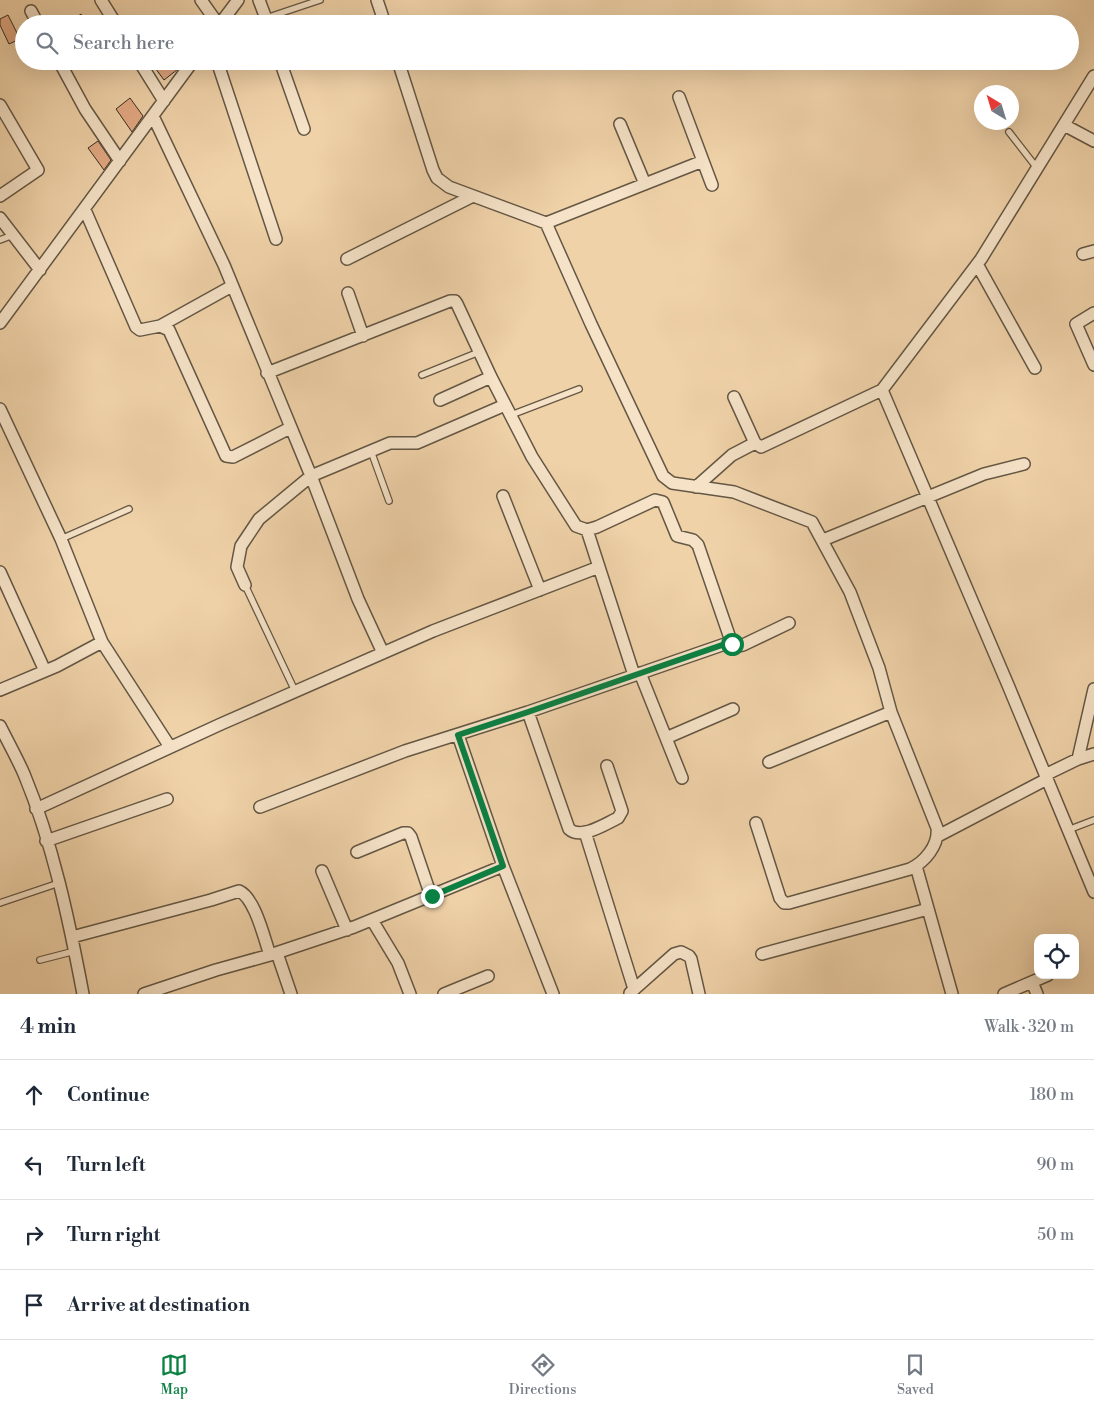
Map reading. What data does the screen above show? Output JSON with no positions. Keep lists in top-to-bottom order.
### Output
{
  "north": "top left",
  "page": {
    "search": "Search here",
    "heading": ["4 min", "Walk · 320 m"],
    "list": [
      ["Continue", "180 m"],
      ["Turn left", "90 m"],
      ["Turn right", "50 m"],
      "Arrive at destination"
    ],
    "nav": ["Map", "Directions", "Saved"]
  }
}
